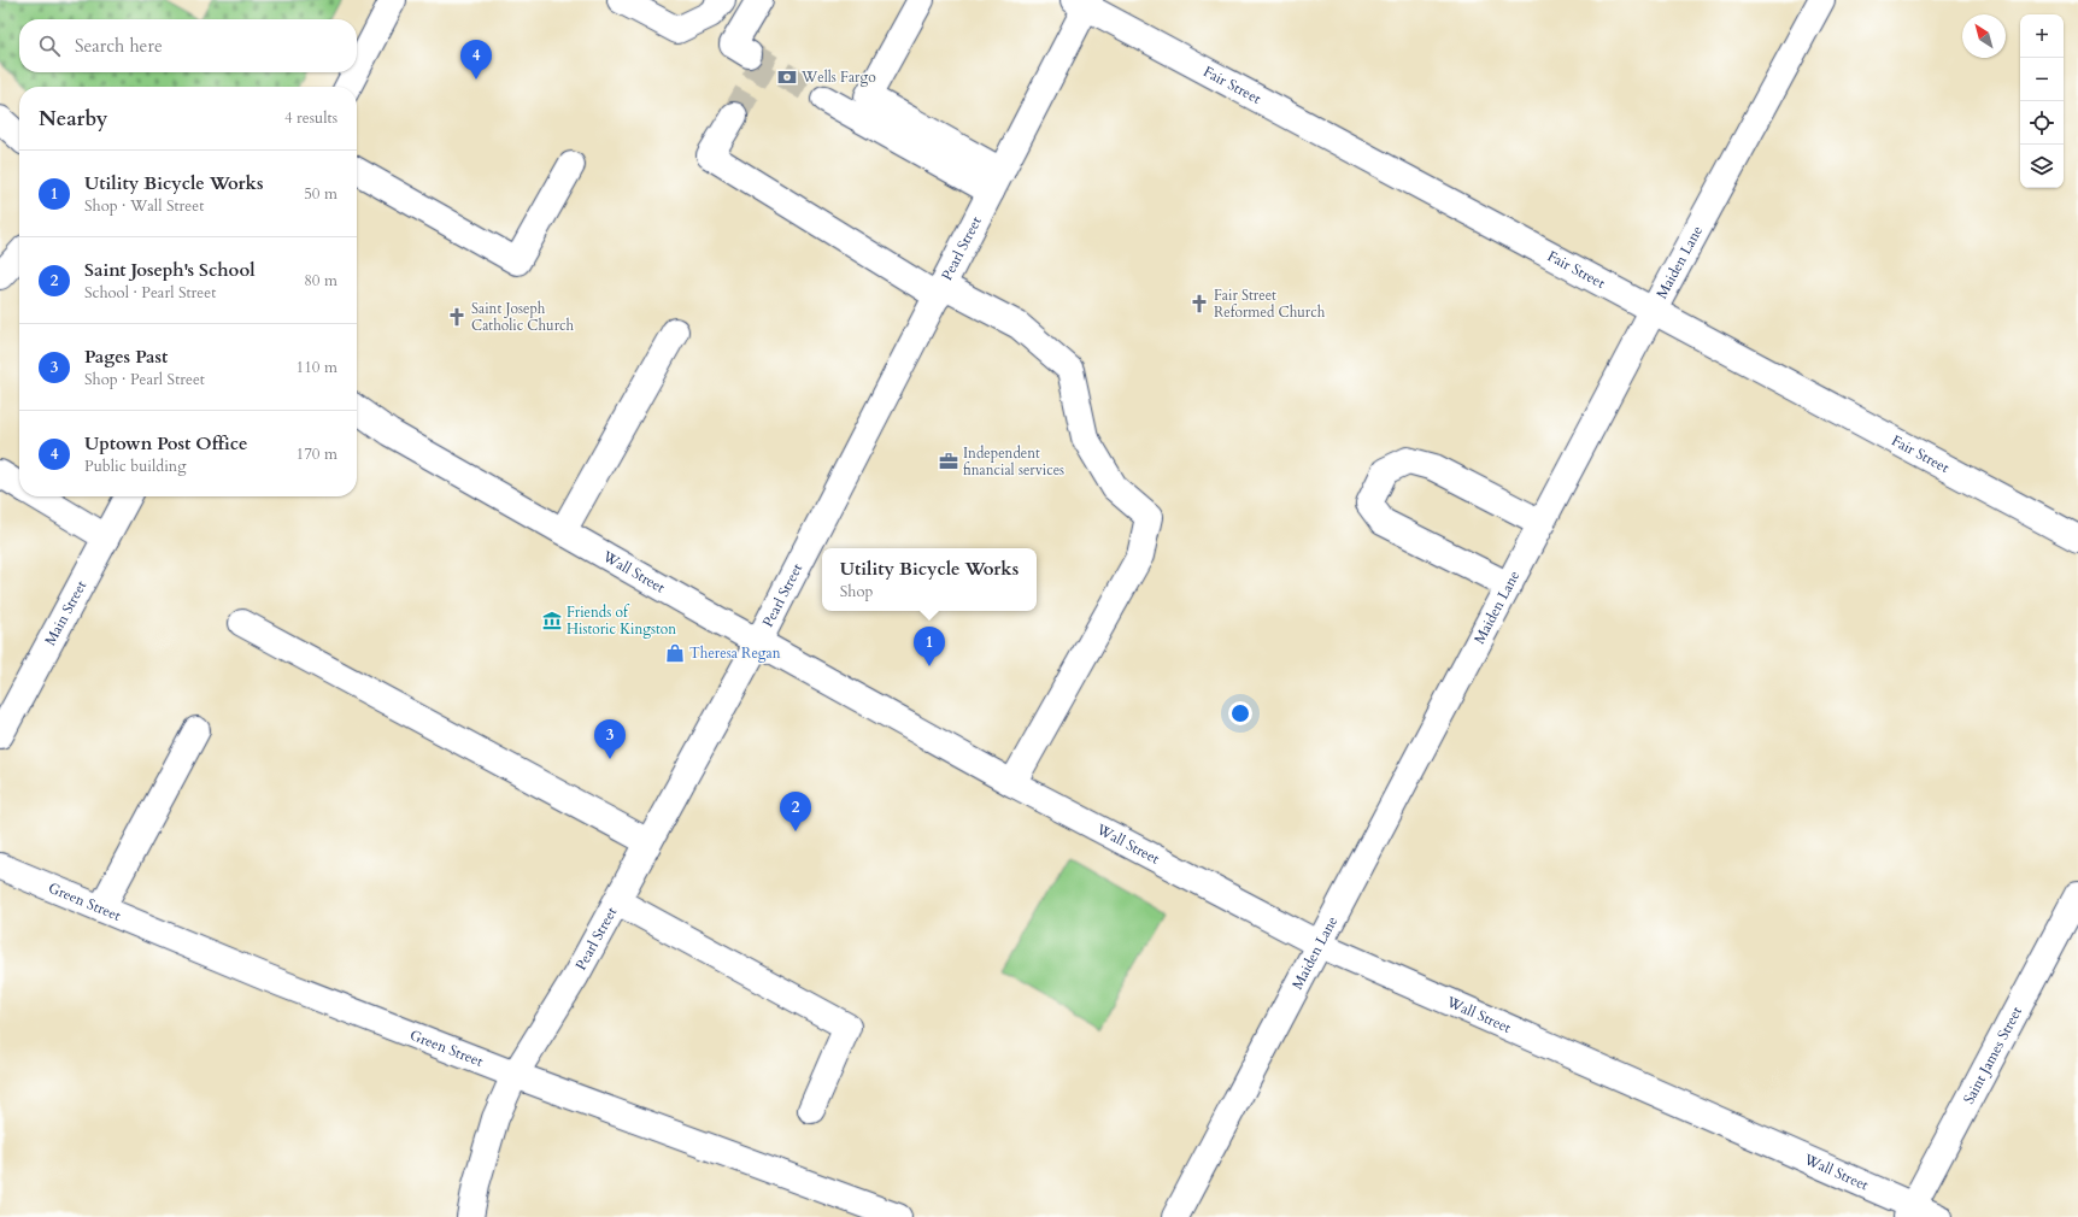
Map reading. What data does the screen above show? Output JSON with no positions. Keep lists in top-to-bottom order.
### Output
{
  "streets": {
    "street": [
      "Fair Street",
      "Pearl Street",
      "Maiden Lane",
      "Wall Street",
      "Main Street",
      "Green Street",
      "Saint James Street"
    ]
  },
  "crossings": [
    ["Fair Street", "Pearl Street"],
    ["Fair Street", "Maiden Lane"],
    ["Pearl Street", "Wall Street"],
    ["Pearl Street", "Green Street"],
    ["Maiden Lane", "Wall Street"],
    ["Wall Street", "Saint James Street"]
  ],
  "places": {
    "bank": ["Wells Fargo"],
    "church": ["Fair Street Reformed Church", "Saint Joseph Catholic Church"],
    "office": ["Independent financial services"],
    "museum": ["Friends of Historic Kingston"],
    "shop": ["Theresa Regan"]
  },
  "north": "top left",
  "page": {
    "map_buttons": ["+", "−"],
    "search": "Search here",
    "pins": [
      "4",
      "1",
      "3",
      "2"
    ],
    "heading": ["Nearby", "4 results"],
    "list": [
      {
        "mark": "1",
        "name": "Utility Bicycle Works",
        "note": "Shop · Wall Street",
        "value": "50 m"
      },
      {
        "mark": "2",
        "name": "Saint Joseph's School",
        "note": "School · Pearl Street",
        "value": "80 m"
      },
      {
        "mark": "3",
        "name": "Pages Past",
        "note": "Shop · Pearl Street",
        "value": "110 m"
      },
      {
        "mark": "4",
        "name": "Uptown Post Office",
        "note": "Public building",
        "value": "170 m"
      }
    ],
    "popup": ["Utility Bicycle Works", "Shop"]
  }
}
